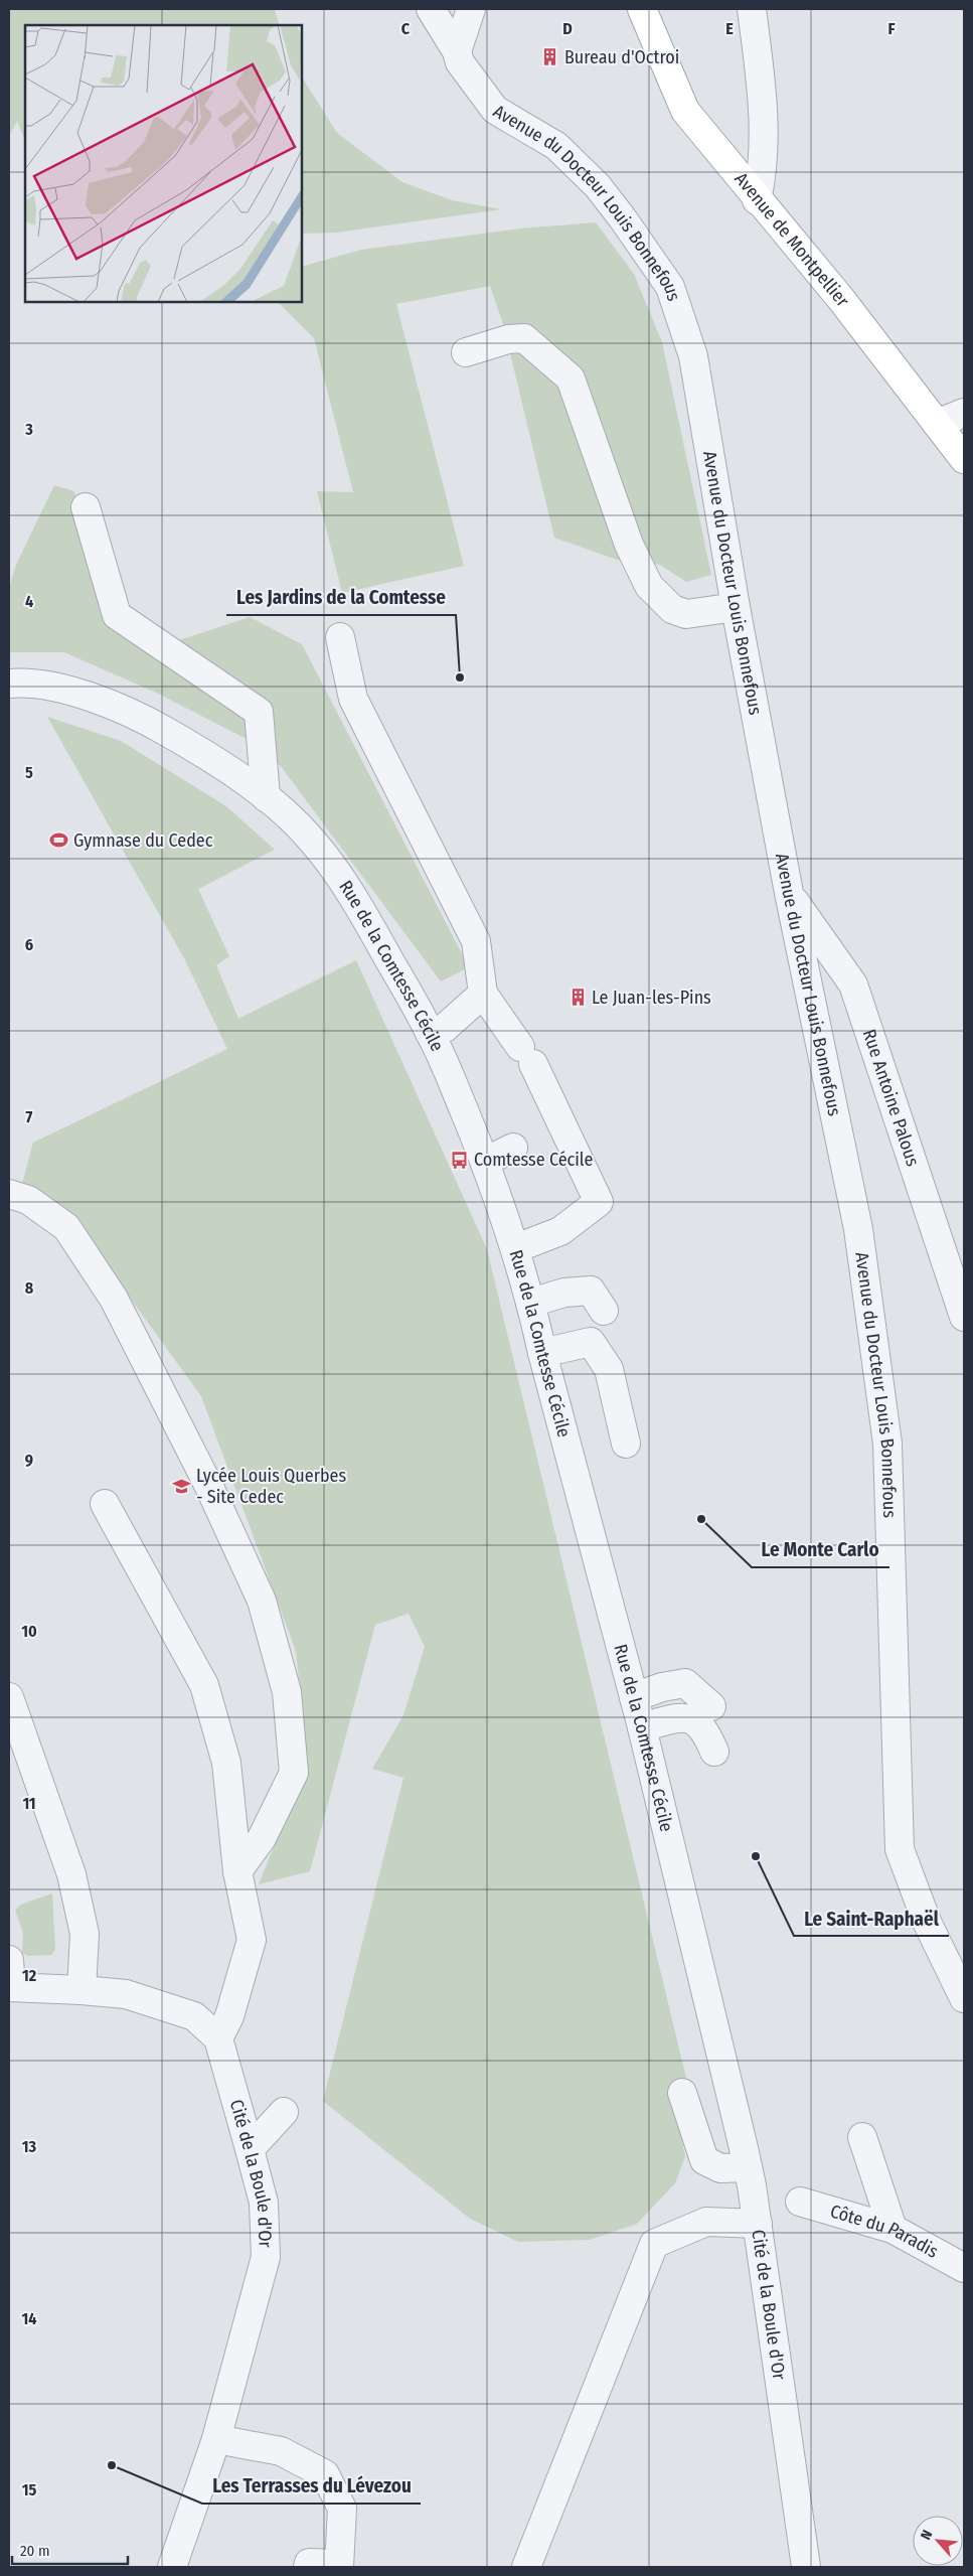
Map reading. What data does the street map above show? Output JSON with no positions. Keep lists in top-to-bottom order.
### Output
{
  "streets": {
    "main road": ["Avenue de Montpellier"],
    "street": [
      "Avenue du Docteur Louis Bonnefous",
      "Rue de la Comtesse Cécile",
      "Rue Antoine Palous",
      "Cité de la Boule d'Or",
      "Côte du Paradis"
    ]
  },
  "crossings": [
    ["Avenue du Docteur Louis Bonnefous", "Rue Antoine Palous"],
    ["Rue de la Comtesse Cécile", "Cité de la Boule d'Or"]
  ],
  "places": {
    "building": ["Bureau d'Octroi", "Le Juan-les-Pins"],
    "other": [
      "Les Jardins de la Comtesse",
      "Le Monte Carlo",
      "Le Saint-Raphaël",
      "Les Terrasses du Lévezou"
    ],
    "sports": ["Gymnase du Cedec"],
    "bus stop": ["Comtesse Cécile"],
    "school or university": ["Lycée Louis Querbes - Site Cedec"]
  },
  "scale_bar": "20 m",
  "north": "top left",
  "grid": {
    "columns": [
      "C",
      "D",
      "E",
      "F"
    ],
    "rows": [
      "3",
      "4",
      "5",
      "6",
      "7",
      "8",
      "9",
      "10",
      "11",
      "12",
      "13",
      "14",
      "15"
    ]
  }
}
